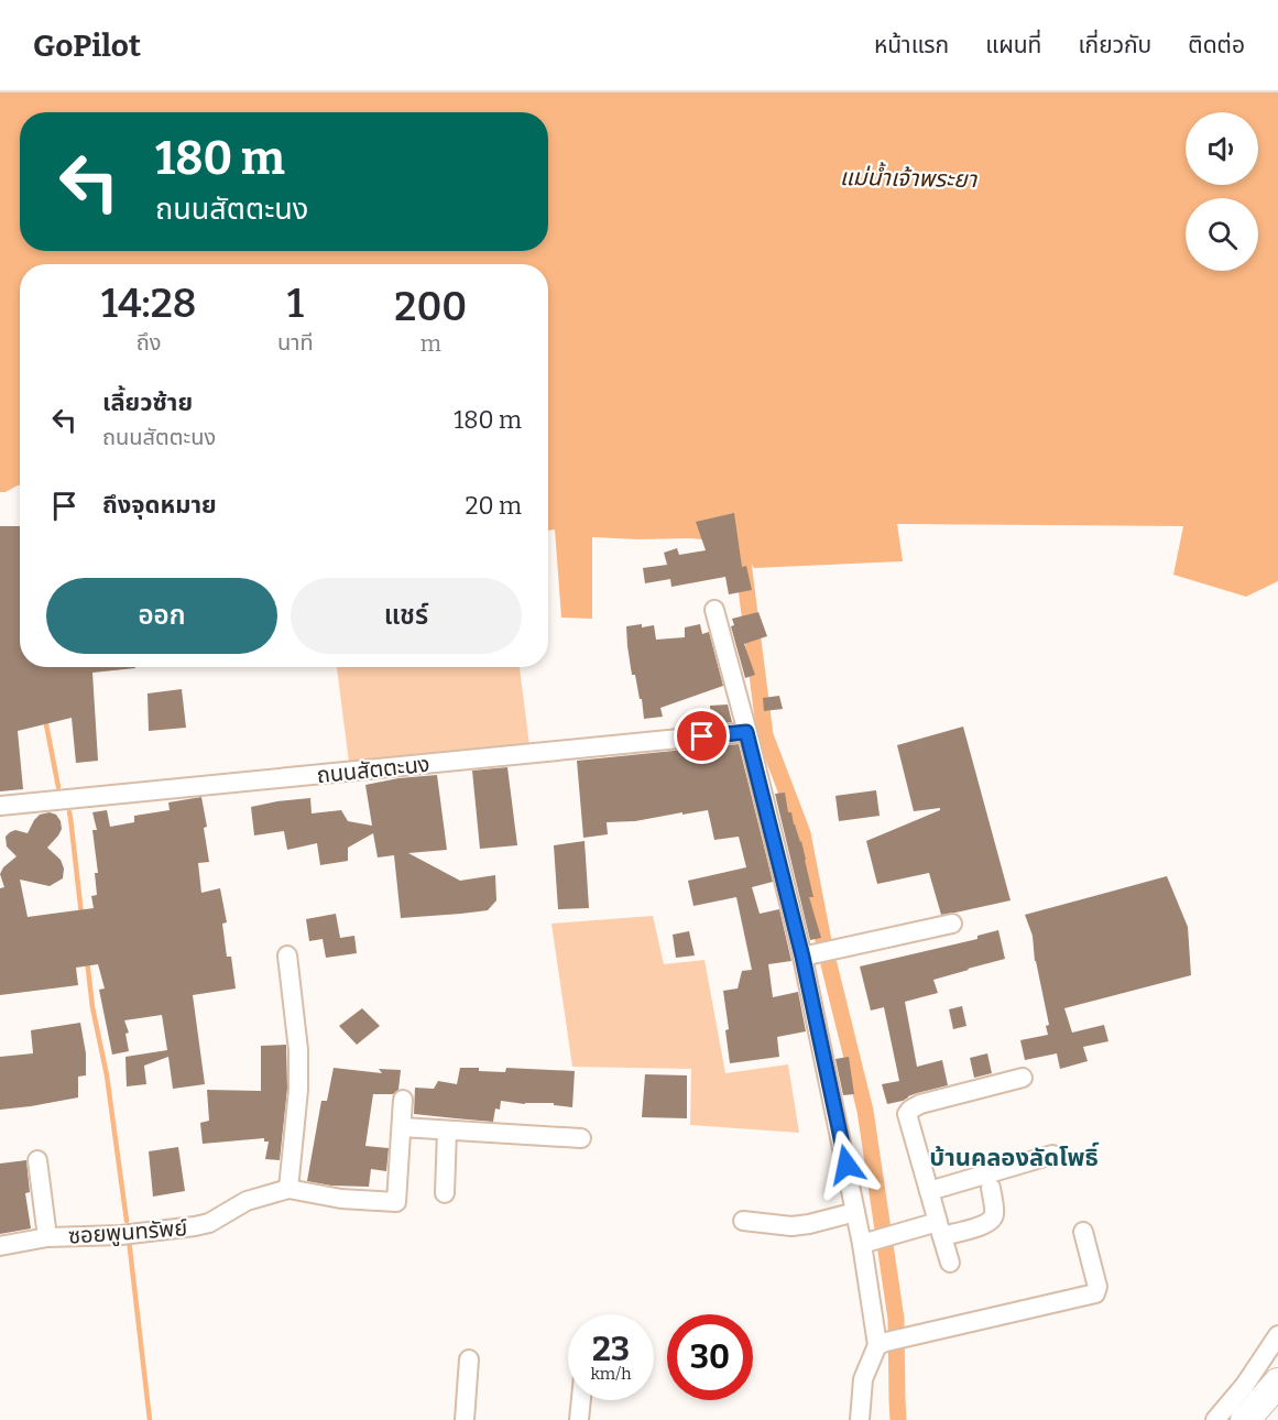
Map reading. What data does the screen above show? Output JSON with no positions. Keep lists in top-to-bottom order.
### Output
{
  "streets": {
    "street": ["ถนนสัตตะนง", "ซอยพูนทรัพย์"]
  },
  "districts": ["บ้านคลองลัดโพธิ์"],
  "water": ["แม่น้ำเจ้าพระยา"],
  "page": {
    "header": "GoPilot",
    "nav": [
      "หน้าแรก",
      "แผนที่",
      "เกี่ยวกับ",
      "ติดต่อ"
    ],
    "turn": ["180 m", "ถนนสัตตะนง"],
    "eta": [
      "14:28",
      "ถึง",
      "1",
      "นาที",
      "200",
      "m"
    ],
    "list": [
      {
        "name": "เลี้ยวซ้าย",
        "note": "ถนนสัตตะนง",
        "value": "180 m"
      },
      {
        "name": "ถึงจุดหมาย",
        "value": "20 m"
      }
    ],
    "buttons": ["ออก", "แชร์"],
    "speed": "23 km/h",
    "limit": "30"
  }
}
